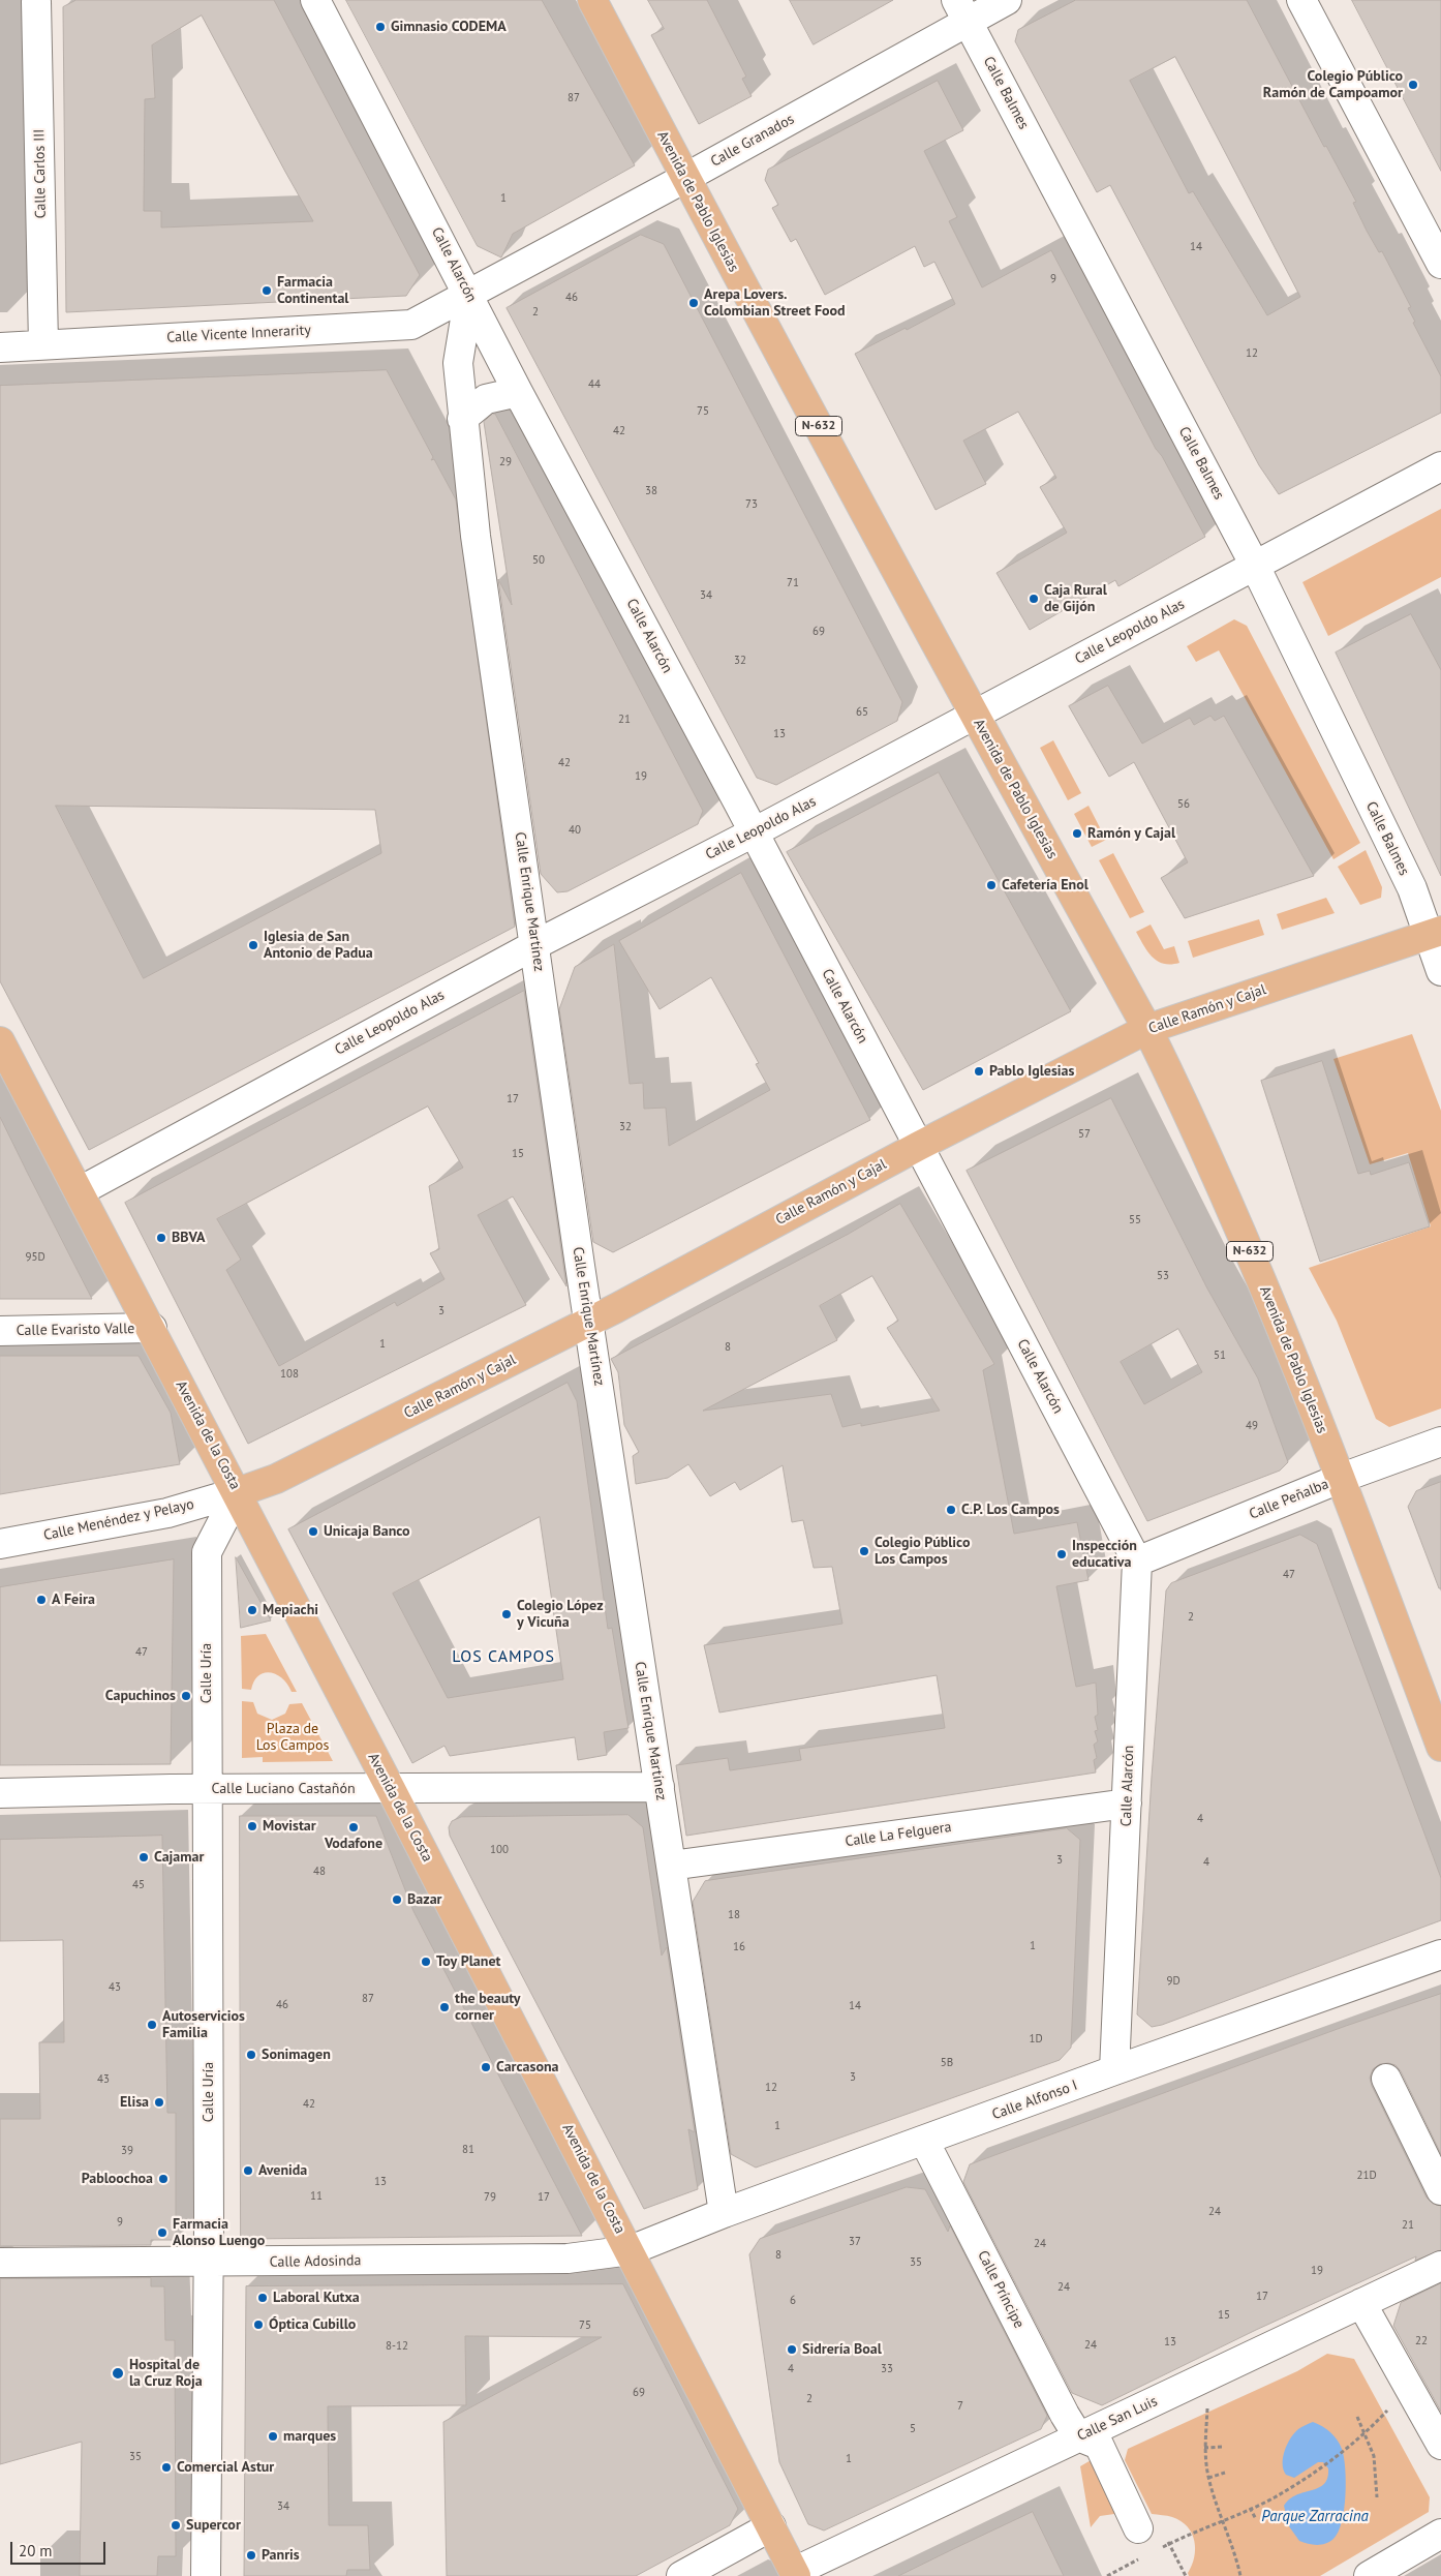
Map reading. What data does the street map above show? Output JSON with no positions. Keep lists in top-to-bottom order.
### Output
{
  "streets": {
    "main road": [
      "Avenida de Pablo Iglesias",
      "N-632",
      "Calle Ramón y Cajal",
      "Avenida de la Costa"
    ],
    "street": [
      "Calle Balmes",
      "Calle Granados",
      "Calle Carlos III",
      "Calle Alarcón",
      "Calle Vicente Innerarity",
      "Calle Leopoldo Alas",
      "Calle Enrique Martínez",
      "Calle Evaristo Valle",
      "Calle Peñalba",
      "Calle Menéndez y Pelayo",
      "Calle Uría",
      "Calle Luciano Castañón",
      "Calle La Felguera",
      "Calle Alfonso I",
      "Calle Adosinda",
      "Calle Príncipe",
      "Calle San Luis"
    ]
  },
  "crossings": [
    ["Calle Balmes", "Calle Granados"],
    ["Calle Balmes", "Calle Leopoldo Alas"],
    ["Calle Balmes", "Calle Ramón y Cajal"],
    ["Calle Granados", "Avenida de Pablo Iglesias"],
    ["Calle Granados", "Calle Alarcón"],
    ["Calle Granados", "Calle Vicente Innerarity"],
    ["Calle Granados", "Calle Enrique Martínez"],
    ["Calle Carlos III", "Calle Vicente Innerarity"],
    ["Avenida de Pablo Iglesias", "Calle Leopoldo Alas"],
    ["Avenida de Pablo Iglesias", "Calle Ramón y Cajal"],
    ["Avenida de Pablo Iglesias", "Calle Peñalba"],
    ["Calle Alarcón", "Calle Vicente Innerarity"],
    ["Calle Alarcón", "Calle Leopoldo Alas"],
    ["Calle Alarcón", "Calle Enrique Martínez"],
    ["Calle Alarcón", "Calle Ramón y Cajal"],
    ["Calle Alarcón", "Calle Peñalba"],
    ["Calle Alarcón", "Calle La Felguera"],
    ["Calle Alarcón", "Calle Alfonso I"],
    ["Calle Vicente Innerarity", "Calle Enrique Martínez"],
    ["Calle Leopoldo Alas", "Calle Enrique Martínez"],
    ["Calle Leopoldo Alas", "Avenida de la Costa"],
    ["Calle Enrique Martínez", "Calle Ramón y Cajal"],
    ["Calle Enrique Martínez", "Calle Luciano Castañón"],
    ["Calle Enrique Martínez", "Calle La Felguera"],
    ["Calle Enrique Martínez", "Calle Alfonso I"],
    ["Calle Ramón y Cajal", "Avenida de la Costa"],
    ["Calle Ramón y Cajal", "Calle Menéndez y Pelayo"],
    ["Calle Ramón y Cajal", "Calle Uría"],
    ["Calle Evaristo Valle", "Avenida de la Costa"],
    ["Avenida de la Costa", "Calle Menéndez y Pelayo"],
    ["Avenida de la Costa", "Calle Uría"],
    ["Avenida de la Costa", "Calle Luciano Castañón"],
    ["Avenida de la Costa", "Calle Alfonso I"],
    ["Avenida de la Costa", "Calle Adosinda"],
    ["Avenida de la Costa", "Calle San Luis"],
    ["Calle Menéndez y Pelayo", "Calle Uría"],
    ["Calle Uría", "Calle Luciano Castañón"],
    ["Calle Uría", "Calle Adosinda"],
    ["Calle Alfonso I", "Calle Adosinda"],
    ["Calle Alfonso I", "Calle Príncipe"],
    ["Calle Príncipe", "Calle San Luis"]
  ],
  "districts": ["LOS CAMPOS"],
  "water": ["Parque Zarracina"],
  "parks": ["Plaza de Los Campos"],
  "places": [
    "Gimnasio CODEMA",
    "Colegio Público Ramón de Campoamor",
    "Farmacia Continental",
    "Arepa Lovers. Colombian Street Food",
    "Caja Rural de Gijón",
    "Ramón y Cajal",
    "Cafetería Enol",
    "Iglesia de San Antonio de Padua",
    "Pablo Iglesias",
    "BBVA",
    "C.P. Los Campos",
    "Unicaja Banco",
    "Colegio Público Los Campos",
    "Inspección educativa",
    "A Feira",
    "Mepiachi",
    "Colegio López y Vicuña",
    "Capuchinos",
    "Movistar",
    "Vodafone",
    "Cajamar",
    "Bazar",
    "Toy Planet",
    "the beauty corner",
    "Autoservicios Familia",
    "Sonimagen",
    "Carcasona",
    "Elisa",
    "Avenida",
    "Pabloochoa",
    "Farmacia Alonso Luengo",
    "Laboral Kutxa",
    "Óptica Cubillo",
    "Sidrería Boal",
    "Hospital de la Cruz Roja",
    "marques",
    "Comercial Astur",
    "Supercor",
    "Panris"
  ],
  "house_numbers": [
    "87",
    "1",
    "14",
    "9",
    "46",
    "2",
    "12",
    "44",
    "75",
    "42",
    "29",
    "38",
    "73",
    "50",
    "71",
    "34",
    "69",
    "32",
    "65",
    "21",
    "13",
    "42",
    "19",
    "56",
    "40",
    "17",
    "32",
    "57",
    "15",
    "55",
    "95D",
    "53",
    "3",
    "1",
    "8",
    "51",
    "108",
    "49",
    "47",
    "2",
    "47",
    "4",
    "100",
    "3",
    "4",
    "48",
    "45",
    "18",
    "1",
    "16",
    "9D",
    "43",
    "87",
    "46",
    "14",
    "1D",
    "5B",
    "3",
    "43",
    "12",
    "42",
    "1",
    "81",
    "39",
    "21D",
    "13",
    "11",
    "79",
    "17",
    "24",
    "9",
    "21",
    "37",
    "24",
    "8",
    "35",
    "19",
    "24",
    "17",
    "6",
    "15",
    "75",
    "22",
    "13",
    "24",
    "8-12",
    "4",
    "33",
    "69",
    "2",
    "7",
    "5",
    "35",
    "1",
    "34"
  ],
  "scale_bar": "20 m"
}
